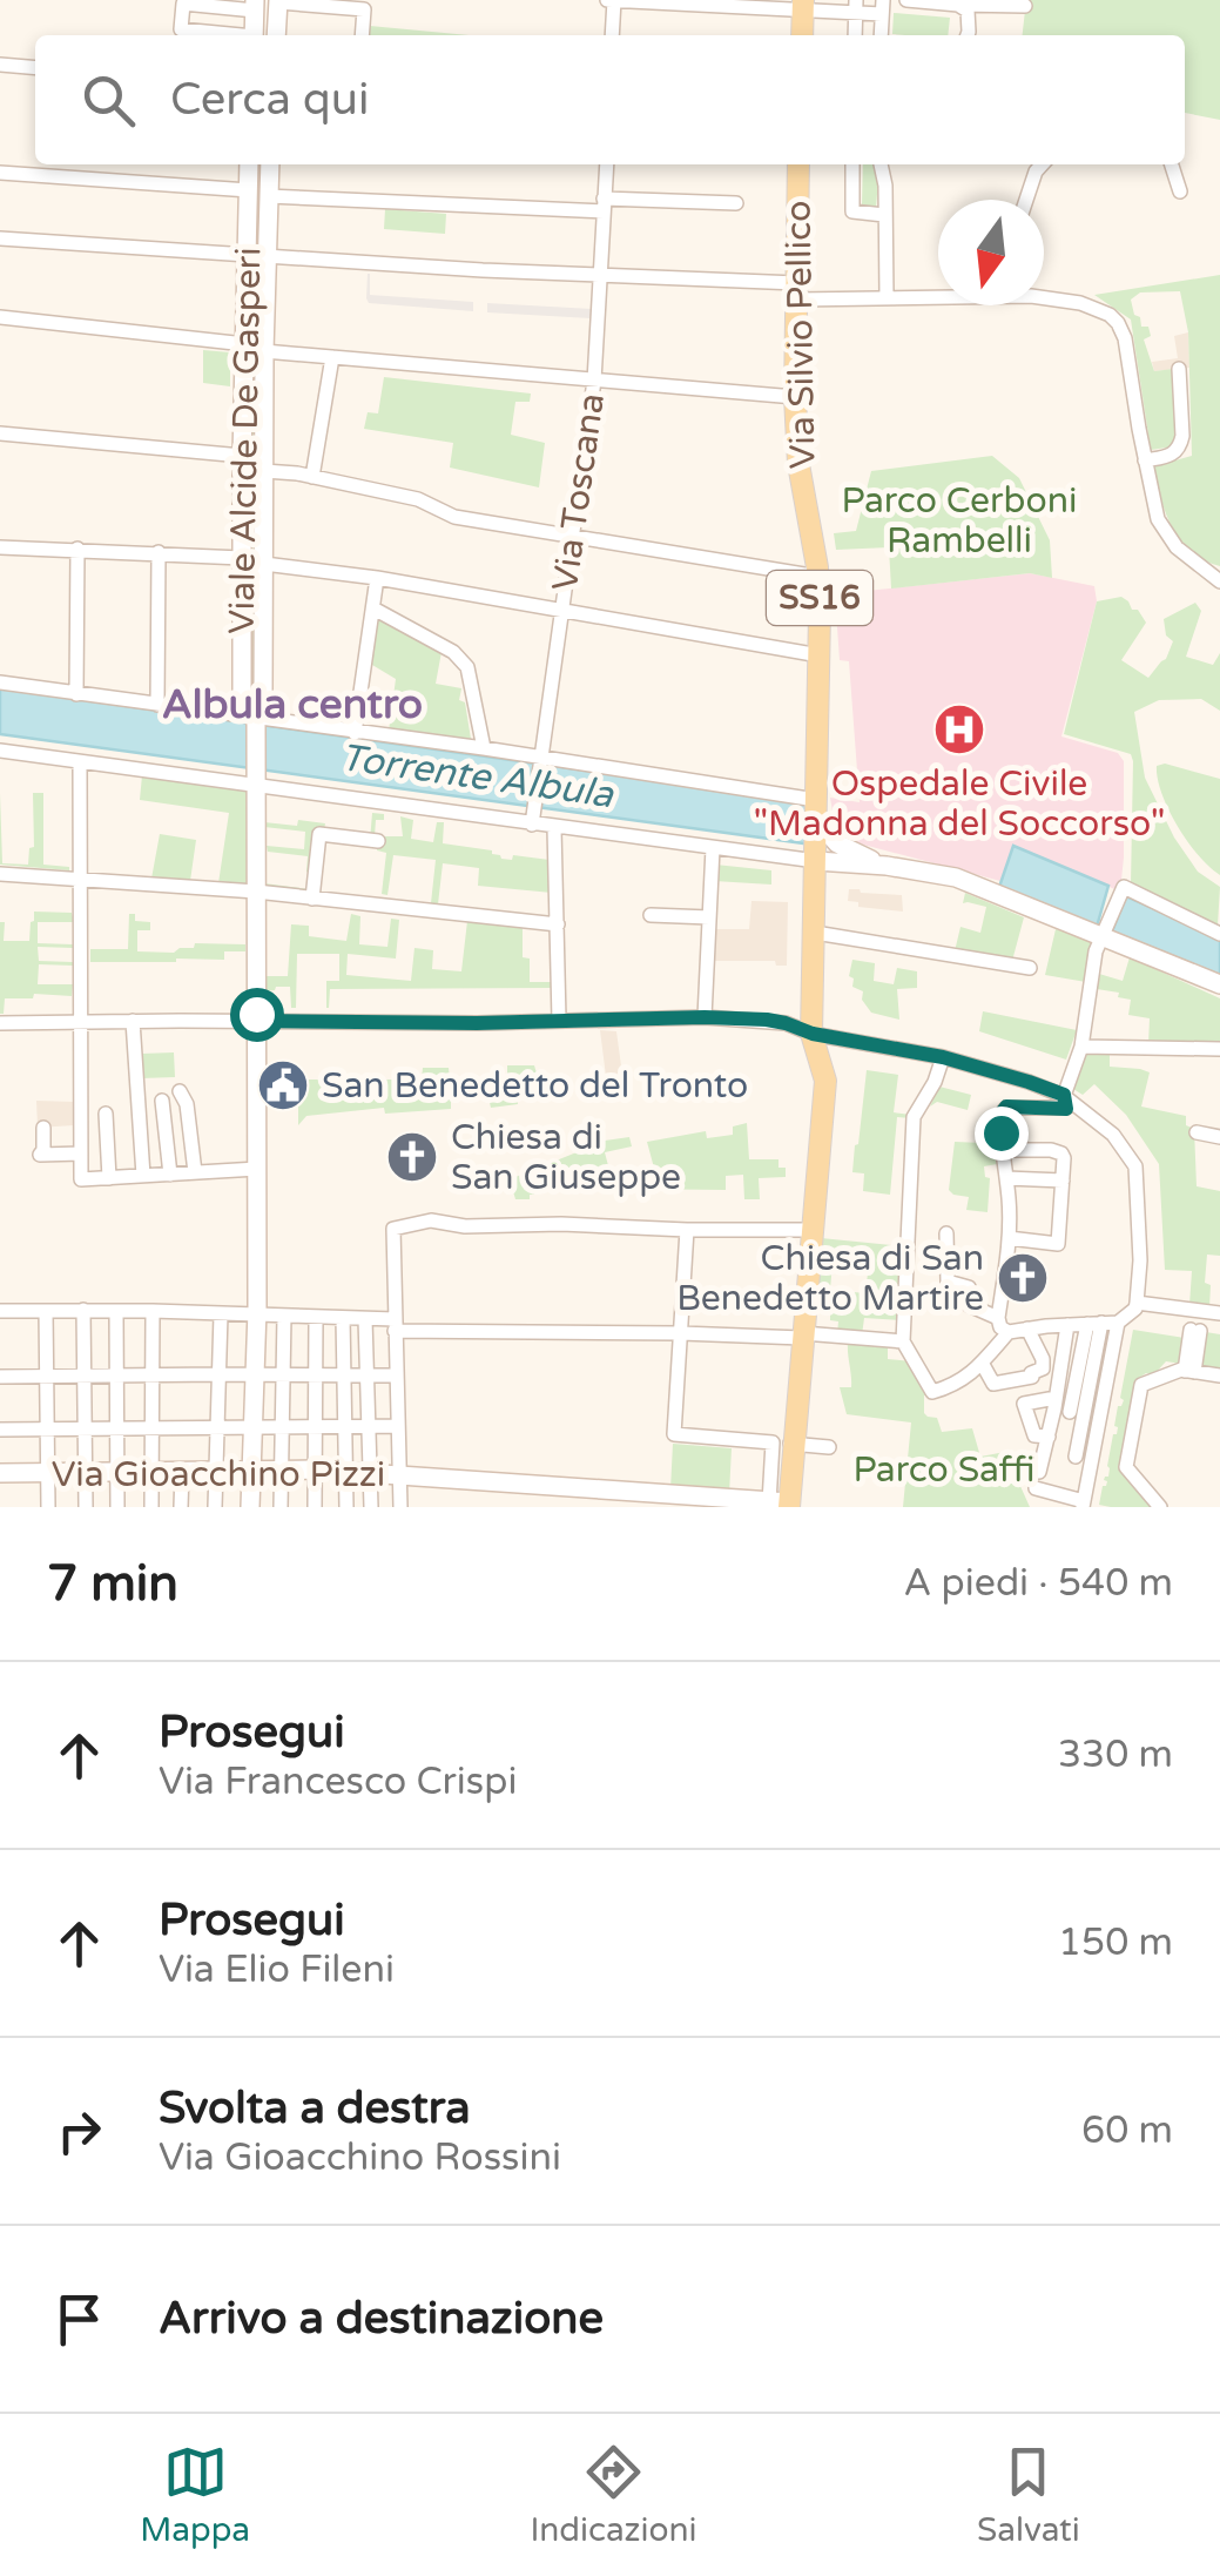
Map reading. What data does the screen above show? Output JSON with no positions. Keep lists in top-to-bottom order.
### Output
{
  "streets": {
    "main road": ["Via Silvio Pellico", "SS16"],
    "street": ["Viale Alcide De Gasperi", "Via Toscana", "Via Gioacchino Pizzi"]
  },
  "crossings": [
    ["Via Silvio Pellico", "SS16"],
    ["Viale Alcide De Gasperi", "Via Gioacchino Pizzi"],
    ["SS16", "Via Gioacchino Pizzi"]
  ],
  "districts": ["Albula centro"],
  "water": ["Torrente Albula"],
  "parks": ["Parco Cerboni Rambelli", "Parco Saffi"],
  "places": {
    "hospital": ["Ospedale Civile \"Madonna del Soccorso\""],
    "public building": ["San Benedetto del Tronto"],
    "church": ["Chiesa di San Giuseppe", "Chiesa di San Benedetto Martire"]
  },
  "north": "bottom",
  "page": {
    "search": "Cerca qui",
    "heading": ["7 min", "A piedi · 540 m"],
    "list": [
      ["Prosegui", "Via Francesco Crispi", "330 m"],
      ["Prosegui", "Via Elio Fileni", "150 m"],
      ["Svolta a destra", "Via Gioacchino Rossini", "60 m"],
      "Arrivo a destinazione"
    ],
    "nav": ["Mappa", "Indicazioni", "Salvati"]
  }
}
